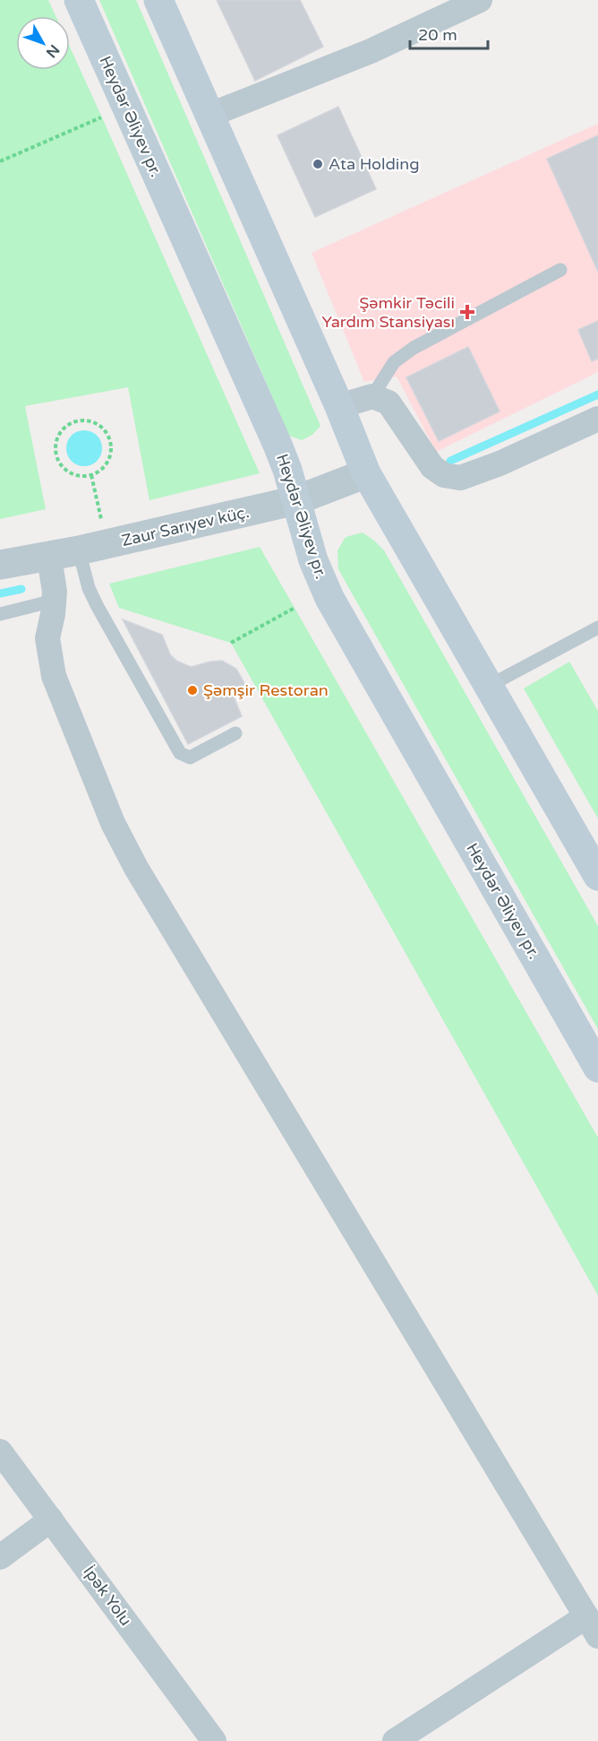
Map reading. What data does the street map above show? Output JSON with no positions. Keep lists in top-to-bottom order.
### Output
{
  "streets": {
    "main road": ["Heydər Əliyev pr."],
    "street": ["Zaur Sarıyev küç.", "İpək Yolu"]
  },
  "crossings": [
    ["Heydər Əliyev pr.", "Zaur Sarıyev küç."]
  ],
  "places": {
    "other": ["Ata Holding", "Şəmşir Restoran"],
    "health": ["Şəmkir Təcili Yardım Stansiyası"]
  },
  "scale_bar": "20 m",
  "north": "bottom right"
}
